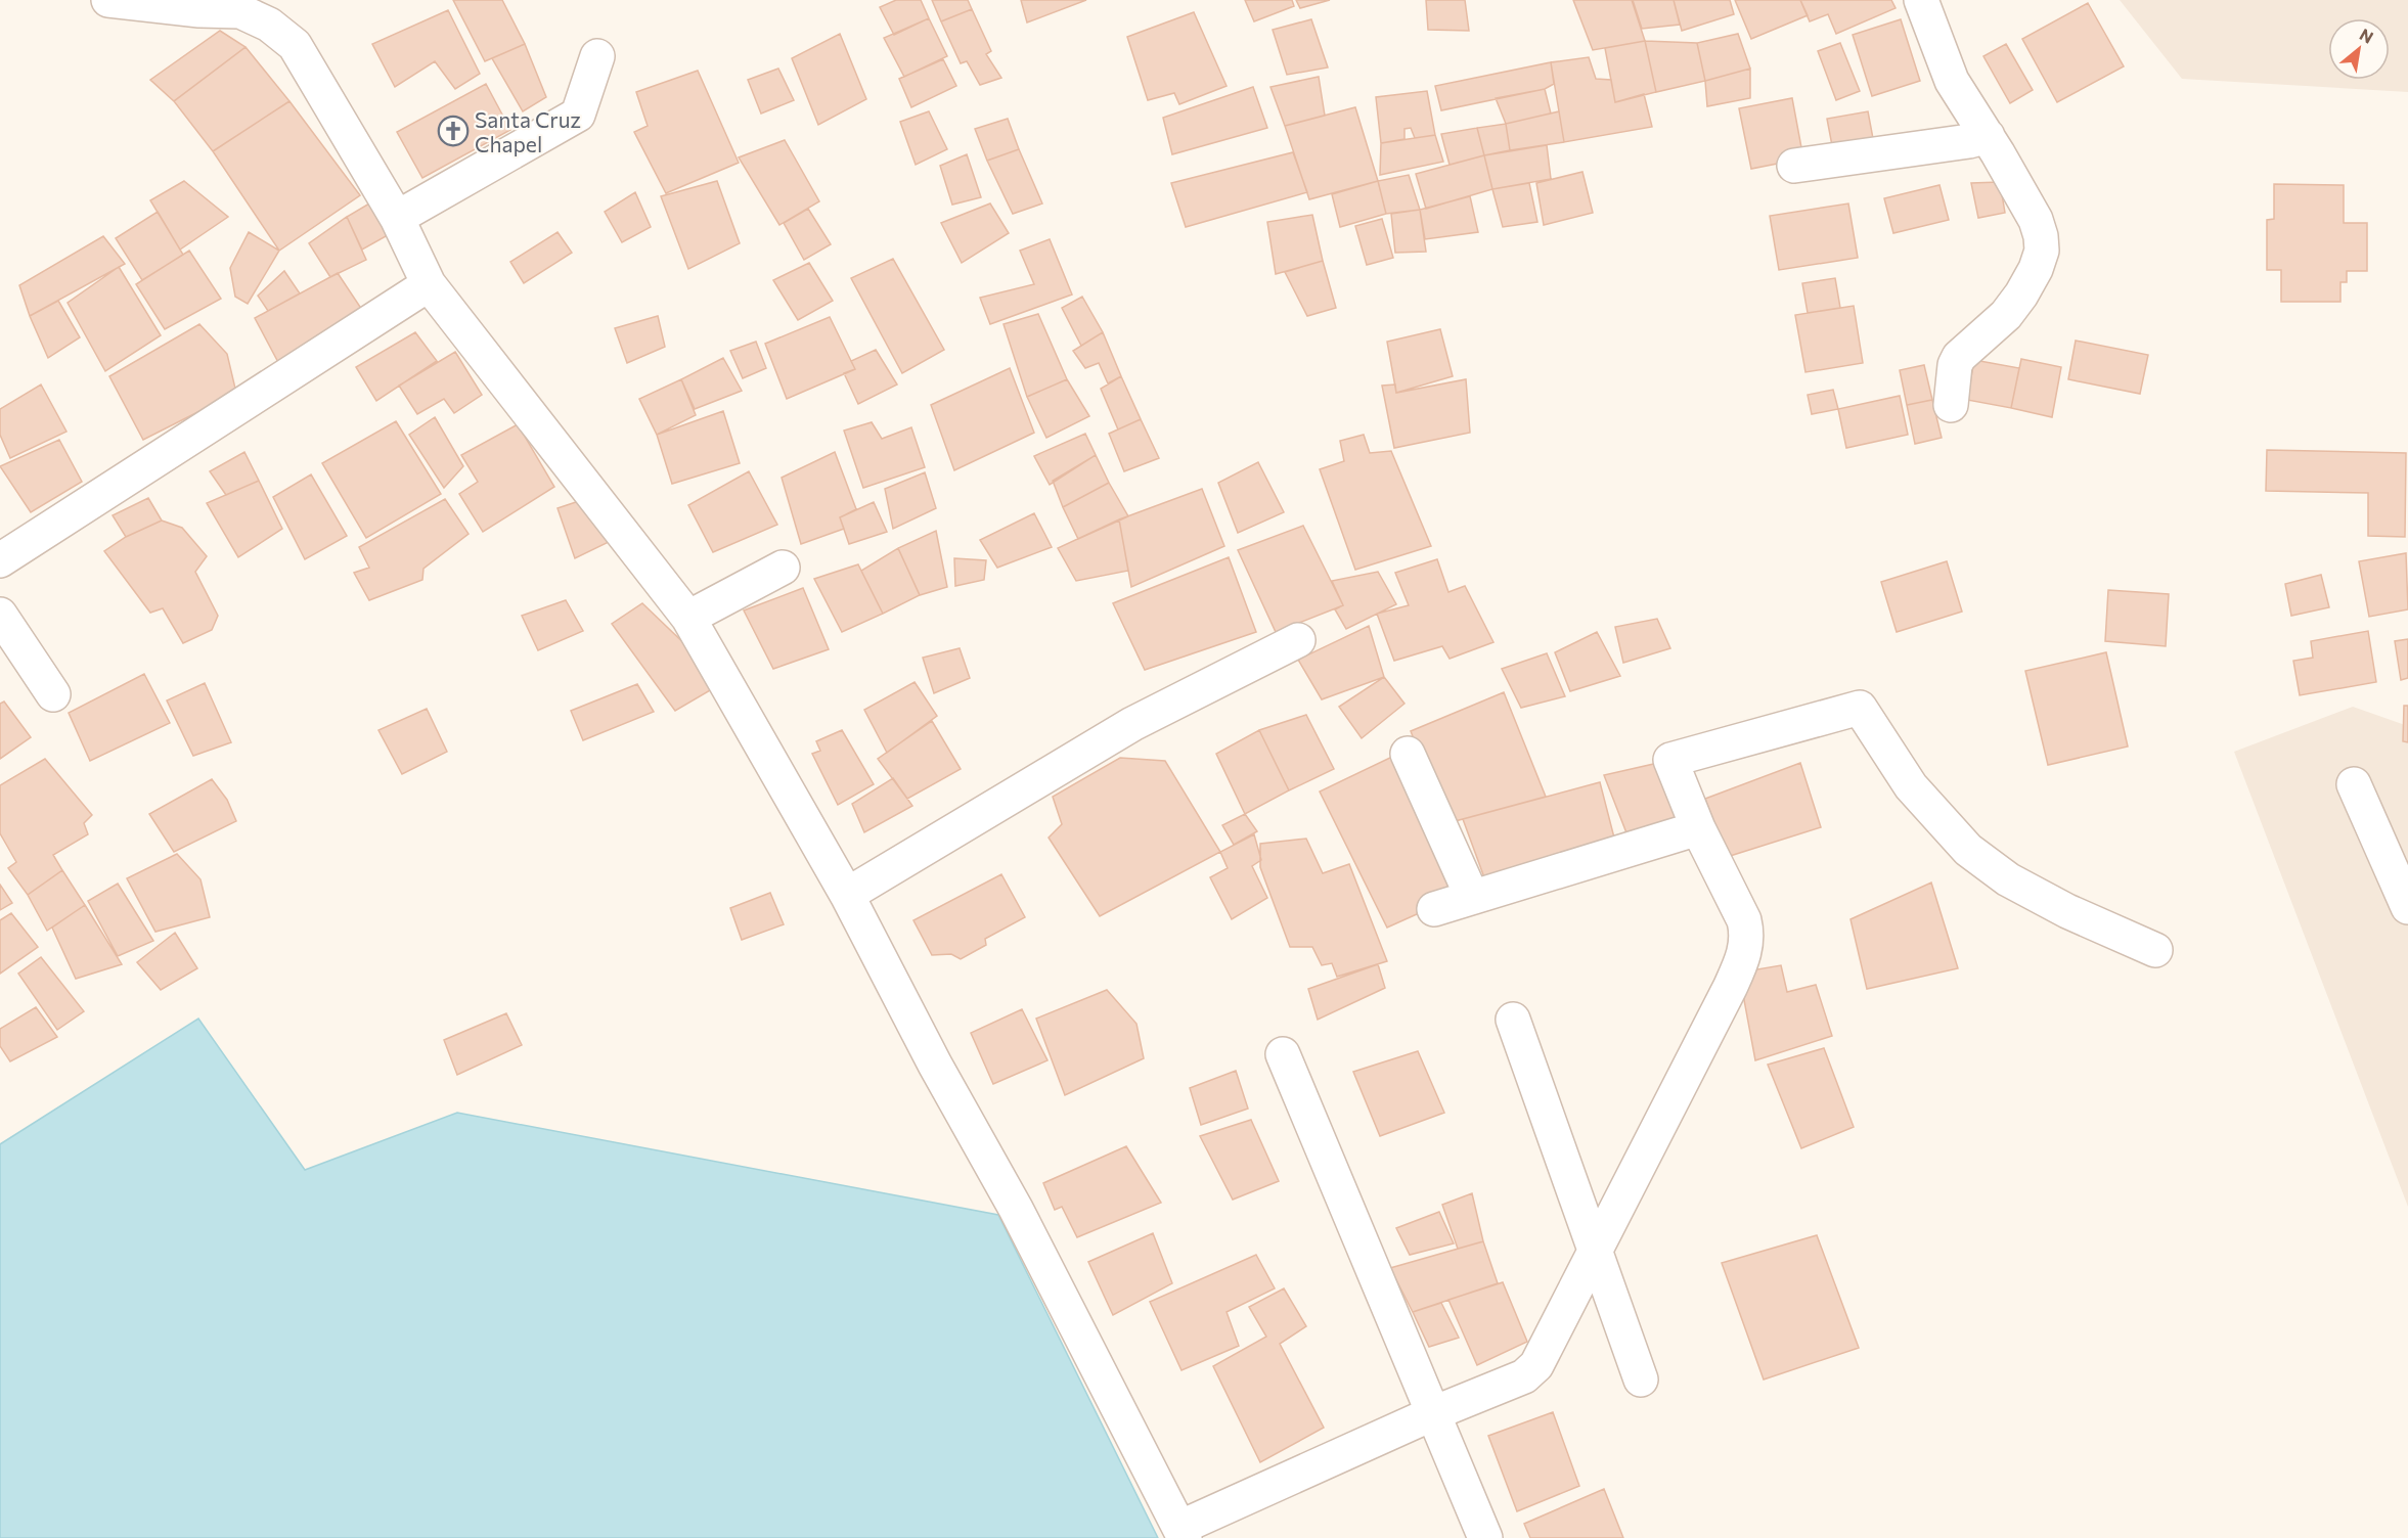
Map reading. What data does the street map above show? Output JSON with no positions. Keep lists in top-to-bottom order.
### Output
{
  "places": {
    "church": ["Santa Cruz Chapel"]
  },
  "north": "top right"
}
